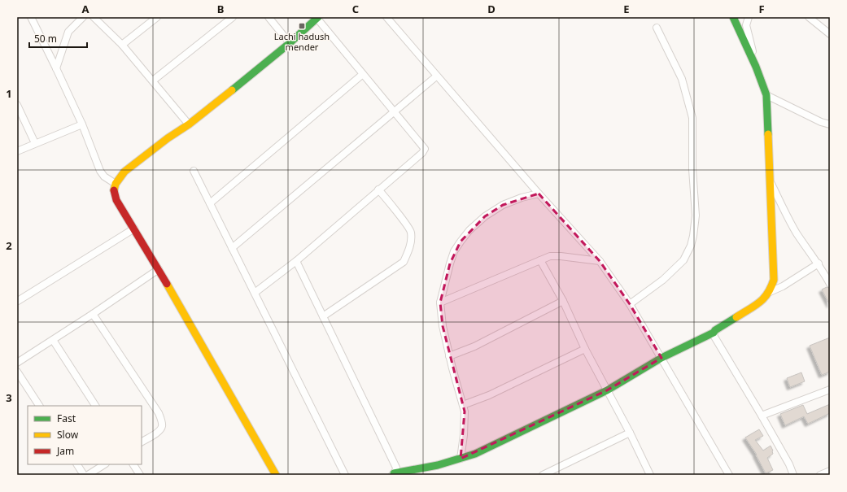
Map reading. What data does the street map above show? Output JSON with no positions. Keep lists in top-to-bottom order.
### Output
{
  "places": {
    "transit": ["Lachi hadush mender"]
  },
  "legend": ["Fast", "Slow", "Jam"],
  "scale_bar": "50 m",
  "grid": {
    "columns": [
      "A",
      "B",
      "C",
      "D",
      "E",
      "F"
    ],
    "rows": ["1", "2", "3"]
  }
}
